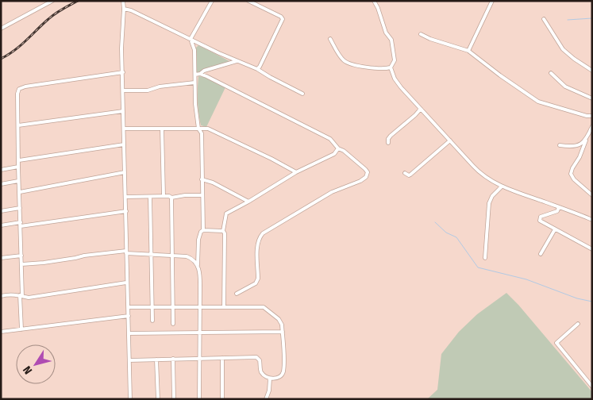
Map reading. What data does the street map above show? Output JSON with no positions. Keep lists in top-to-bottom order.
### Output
{
  "north": "bottom left"
}
